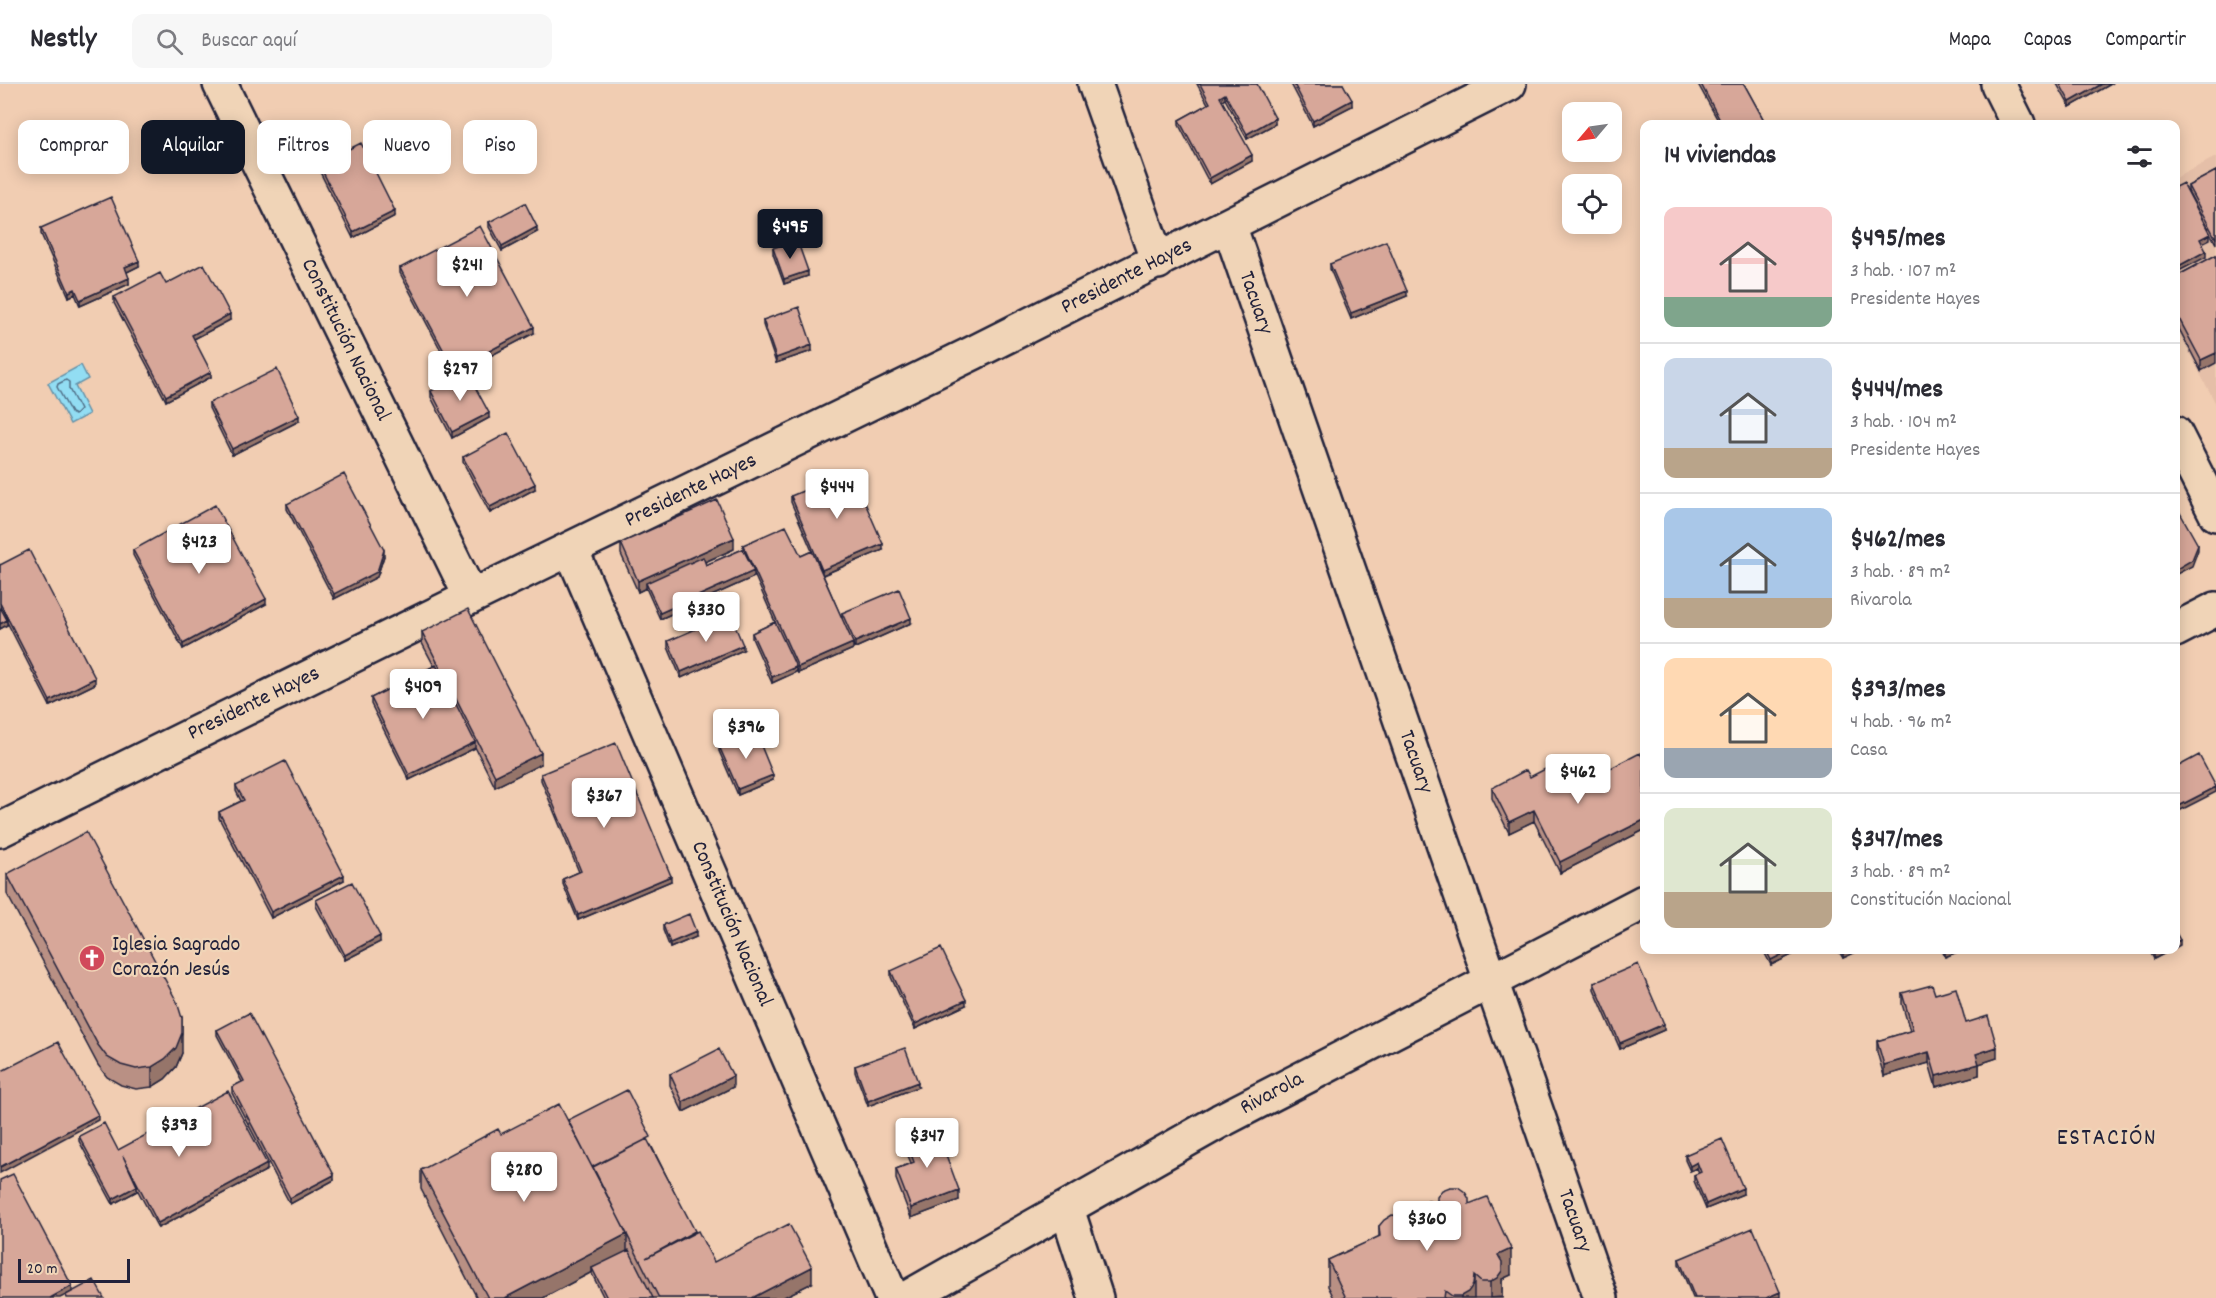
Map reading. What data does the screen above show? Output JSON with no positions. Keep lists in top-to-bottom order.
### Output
{
  "streets": {
    "street": [
      "Presidente Hayes",
      "Tacuary",
      "Constitución Nacional",
      "Rivarola"
    ]
  },
  "crossings": [
    ["Presidente Hayes", "Tacuary"],
    ["Presidente Hayes", "Constitución Nacional"],
    ["Tacuary", "Rivarola"]
  ],
  "districts": ["ESTACIÓN"],
  "places": {
    "church": ["Iglesia Sagrado Corazón Jesús"]
  },
  "scale_bar": "20 m",
  "north": "bottom left",
  "page": {
    "header": "Nestly",
    "search": "Buscar aquí",
    "nav": ["Mapa", "Capas", "Compartir"],
    "chip": [
      "Comprar",
      "Alquilar",
      "Filtros",
      "Nuevo",
      "Piso"
    ],
    "heading": "14 viviendas",
    "list": [
      {
        "name": "$495/mes",
        "note": "3 hab. · 107 m² · Presidente Hayes"
      },
      {
        "name": "$444/mes",
        "note": "3 hab. · 104 m² · Presidente Hayes"
      },
      {
        "name": "$462/mes",
        "note": "3 hab. · 89 m² · Rivarola"
      },
      {
        "name": "$393/mes",
        "note": "4 hab. · 96 m² · Casa"
      },
      {
        "name": "$347/mes",
        "note": "3 hab. · 89 m² · Constitución Nacional"
      }
    ],
    "price": [
      "$495",
      "$241",
      "$297",
      "$444",
      "$423",
      "$330",
      "$409",
      "$396",
      "$462",
      "$367",
      "$393",
      "$347",
      "$280",
      "$360"
    ],
    "scale": "20 m"
  }
}
